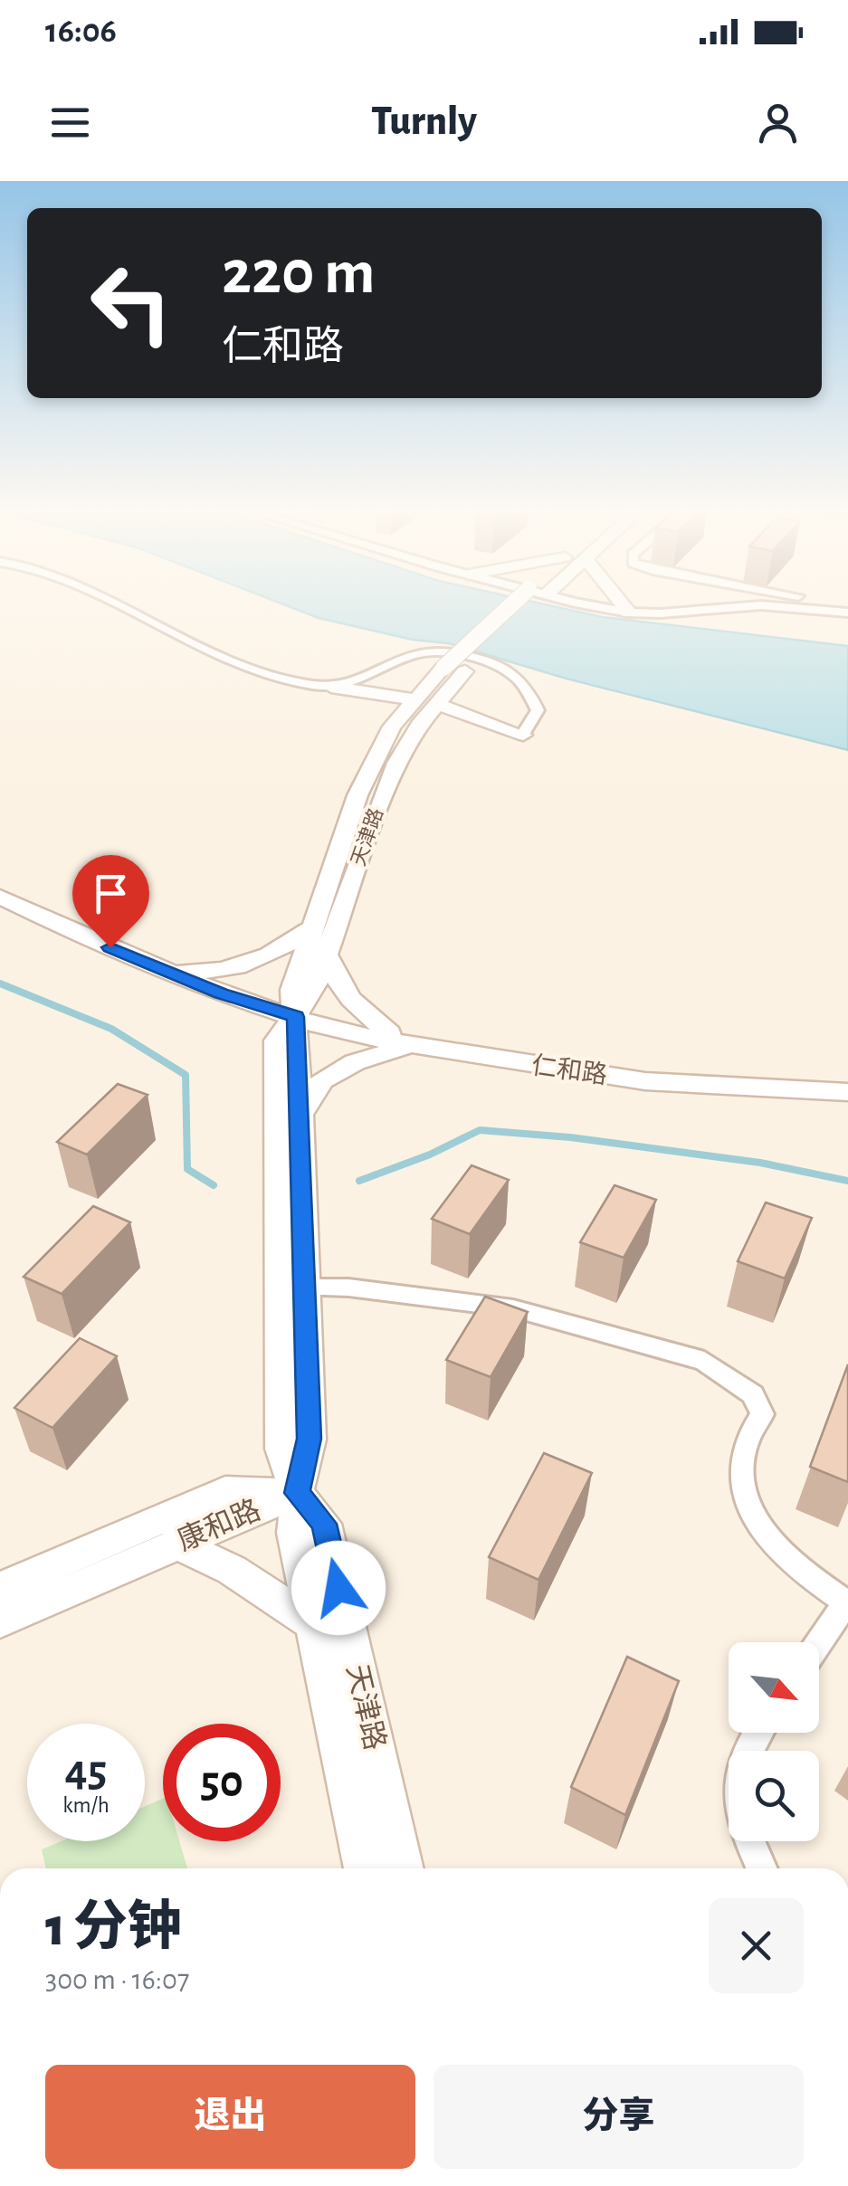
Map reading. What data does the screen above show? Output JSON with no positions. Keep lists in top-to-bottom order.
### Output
{
  "streets": {
    "main road": ["天津路", "仁和路", "康和路"]
  },
  "crossings": [
    ["天津路", "仁和路"],
    ["天津路", "康和路"]
  ],
  "north": "bottom right",
  "page": {
    "status": "16:06",
    "header": "Turnly",
    "turn": ["220 m", "仁和路"],
    "speed": "45 km/h",
    "limit": "50",
    "heading": ["1 分钟", "300 m · 16:07"],
    "buttons": ["退出", "分享"]
  }
}
